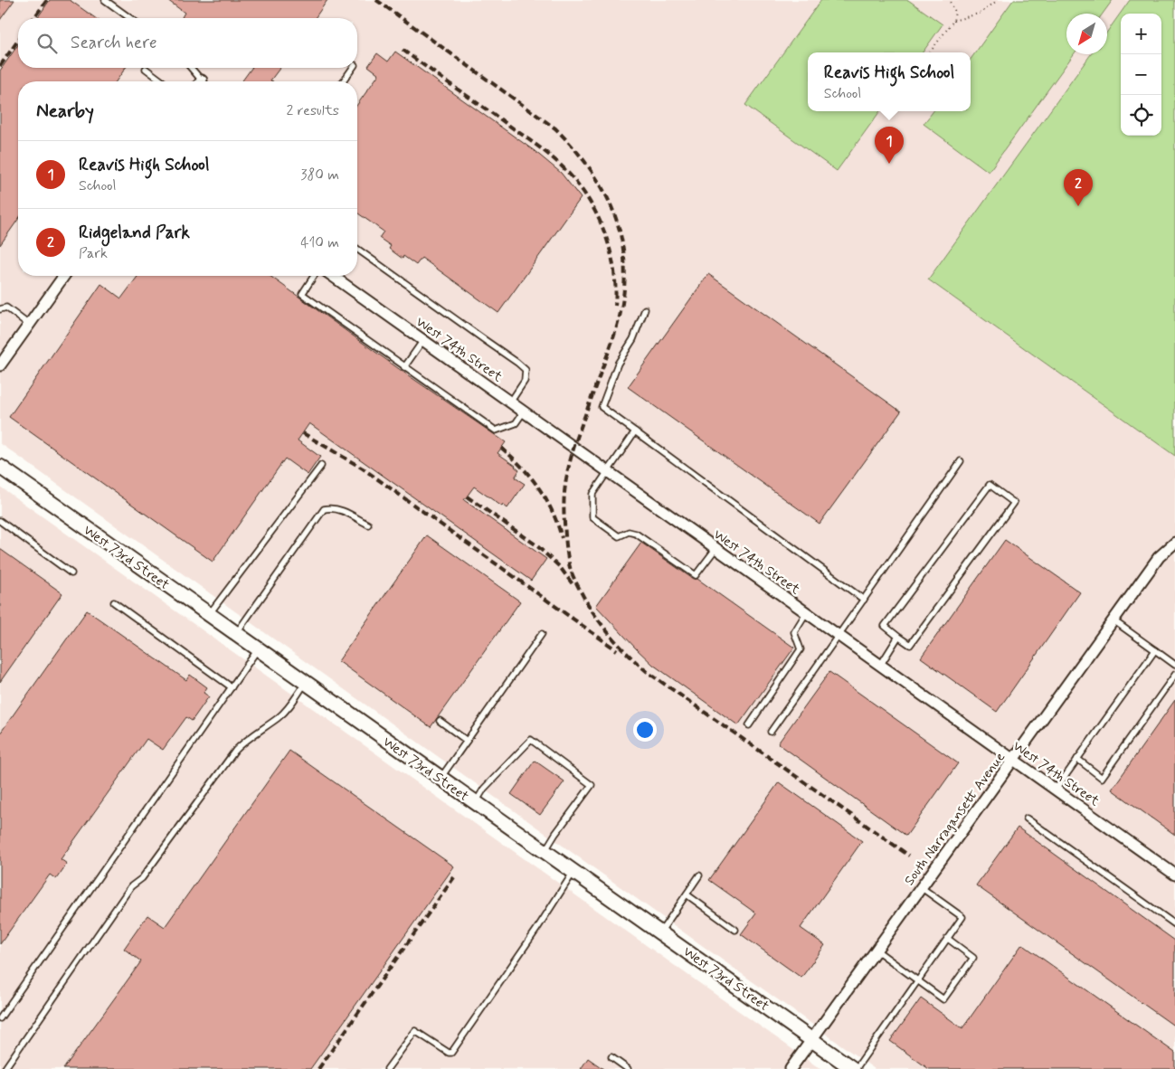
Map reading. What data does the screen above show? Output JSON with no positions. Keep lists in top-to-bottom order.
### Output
{
  "streets": {
    "street": ["West 74th Street", "West 73rd Street", "South Narragansett Avenue"]
  },
  "crossings": [
    ["West 74th Street", "South Narragansett Avenue"],
    ["West 73rd Street", "South Narragansett Avenue"]
  ],
  "north": "bottom left",
  "page": {
    "map_buttons": ["+", "−"],
    "search": "Search here",
    "popup": ["Reavis High School", "School"],
    "heading": ["Nearby", "2 results"],
    "pins": ["1", "2"],
    "list": [
      {
        "mark": "1",
        "name": "Reavis High School",
        "note": "School",
        "value": "380 m"
      },
      {
        "mark": "2",
        "name": "Ridgeland Park",
        "note": "Park",
        "value": "410 m"
      }
    ]
  }
}
